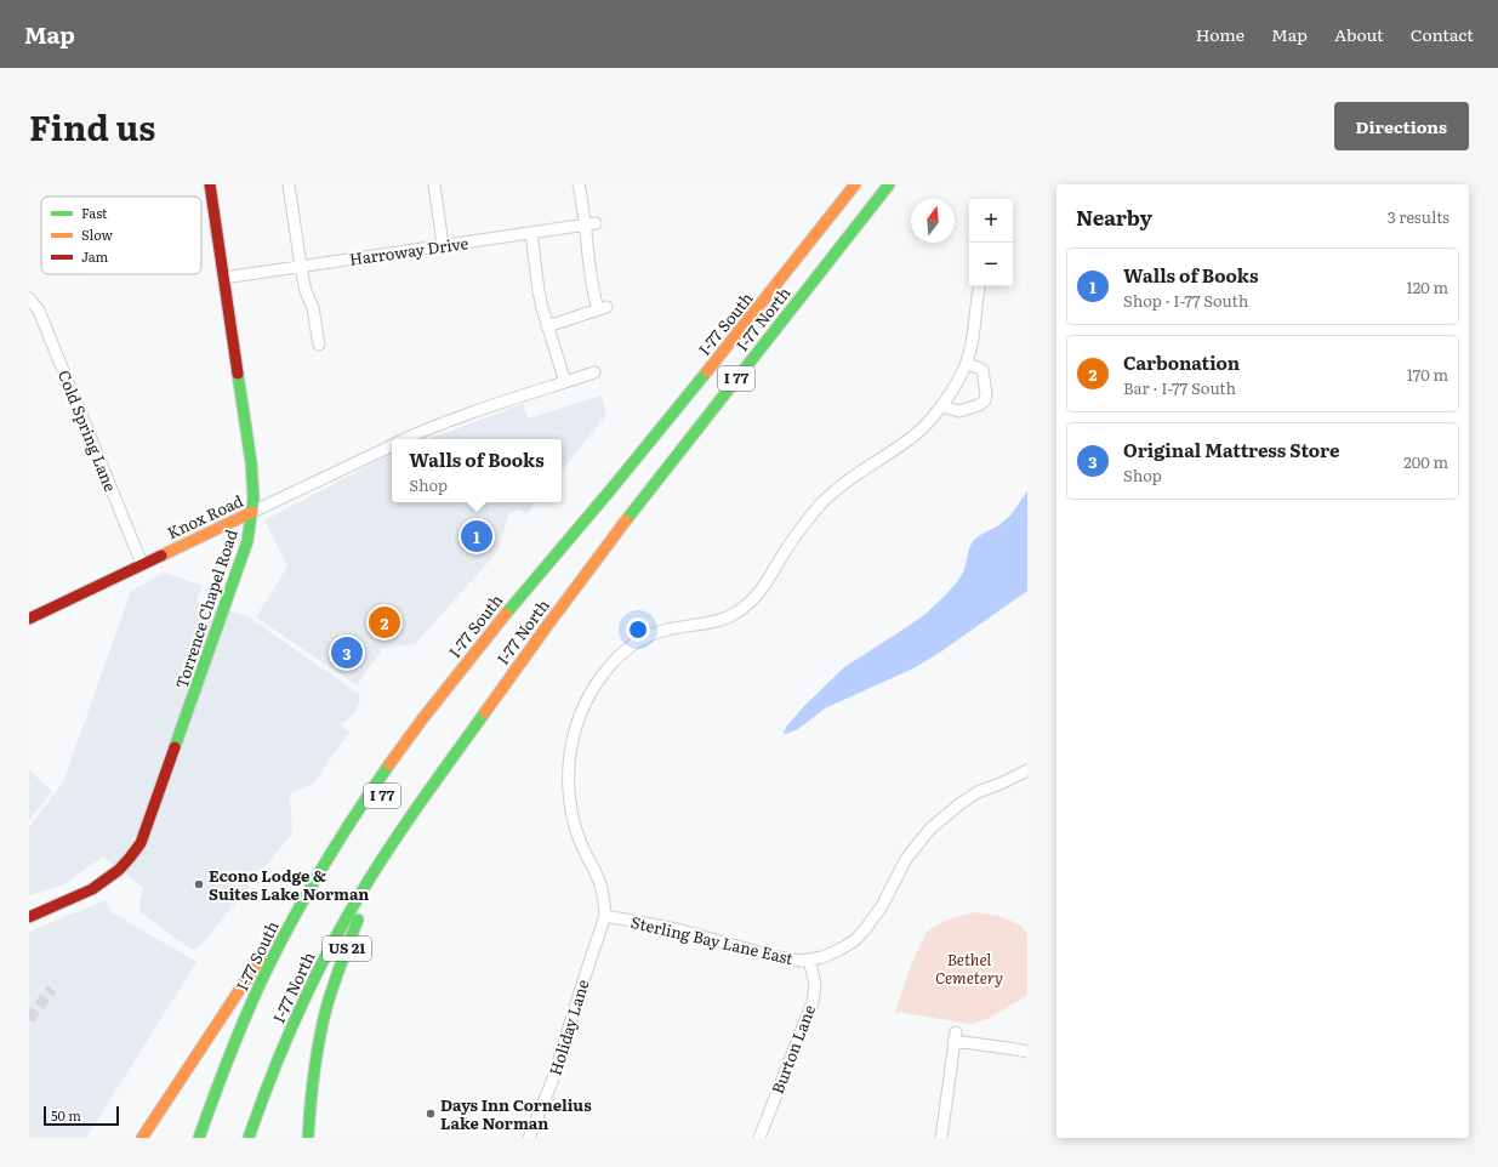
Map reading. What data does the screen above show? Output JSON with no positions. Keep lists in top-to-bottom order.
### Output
{
  "streets": {
    "main road": [
      "I-77 North",
      "I-77 South",
      "I 77",
      "Knox Road",
      "Torrence Chapel Road",
      "US 21"
    ],
    "street": [
      "Harroway Drive",
      "Cold Spring Lane",
      "Sterling Bay Lane East",
      "Holiday Lane",
      "Burton Lane"
    ]
  },
  "crossings": [
    ["Harroway Drive", "Torrence Chapel Road"],
    ["I-77 North", "I 77"],
    ["I-77 North", "US 21"],
    ["I-77 South", "I 77"],
    ["Cold Spring Lane", "Knox Road"],
    ["Knox Road", "Torrence Chapel Road"],
    ["Sterling Bay Lane East", "Holiday Lane"],
    ["Sterling Bay Lane East", "Burton Lane"]
  ],
  "parks": ["Bethel Cemetery"],
  "places": ["Econo Lodge & Suites Lake Norman", "Days Inn Cornelius Lake Norman"],
  "legend": ["Fast", "Slow", "Jam"],
  "scale_bar": "50 m",
  "north": "top",
  "page": {
    "header": "Map",
    "nav": [
      "Home",
      "Map",
      "About",
      "Contact"
    ],
    "title": "Find us",
    "buttons": "Directions",
    "heading": ["Nearby", "3 results"],
    "map_buttons": ["+", "−"],
    "list": [
      {
        "mark": "1",
        "name": "Walls of Books",
        "note": "Shop · I-77 South",
        "value": "120 m"
      },
      {
        "mark": "2",
        "name": "Carbonation",
        "note": "Bar · I-77 South",
        "value": "170 m"
      },
      {
        "mark": "3",
        "name": "Original Mattress Store",
        "note": "Shop",
        "value": "200 m"
      }
    ],
    "popup": ["Walls of Books", "Shop"],
    "pins": ["1", "2", "3"],
    "scale": "50 m"
  }
}
